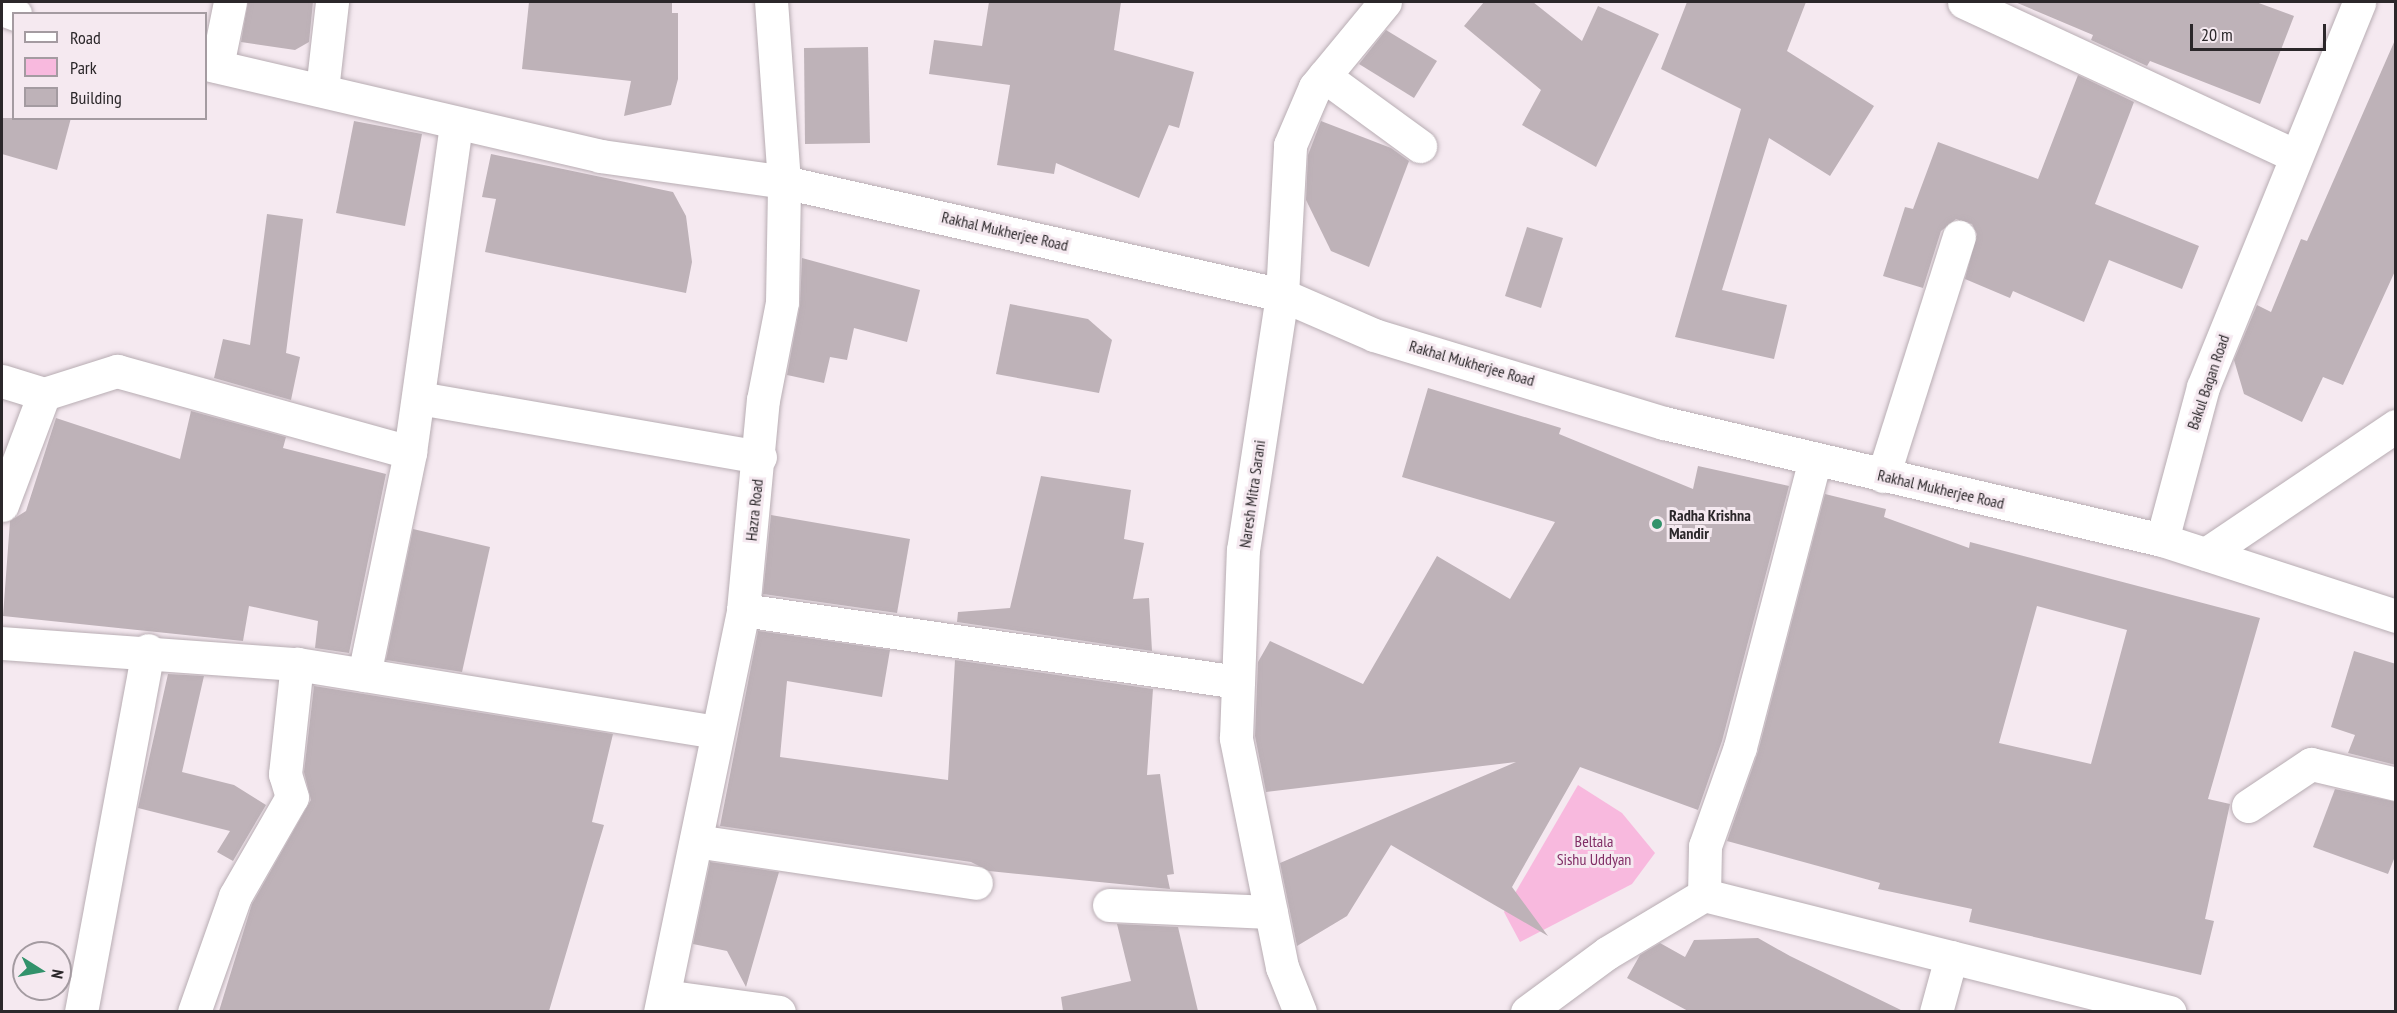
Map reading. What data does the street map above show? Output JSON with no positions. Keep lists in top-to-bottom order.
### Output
{
  "streets": {
    "street": [
      "Rakhal Mukherjee Road",
      "Bakul Bagan Road",
      "Naresh Mitra Sarani",
      "Hazra Road"
    ]
  },
  "crossings": [
    ["Rakhal Mukherjee Road", "Bakul Bagan Road"],
    ["Rakhal Mukherjee Road", "Naresh Mitra Sarani"],
    ["Rakhal Mukherjee Road", "Hazra Road"]
  ],
  "parks": ["Beltala Sishu Uddyan"],
  "places": ["Radha Krishna Mandir"],
  "legend": ["Road", "Park", "Building"],
  "scale_bar": "20 m",
  "north": "right"
}
